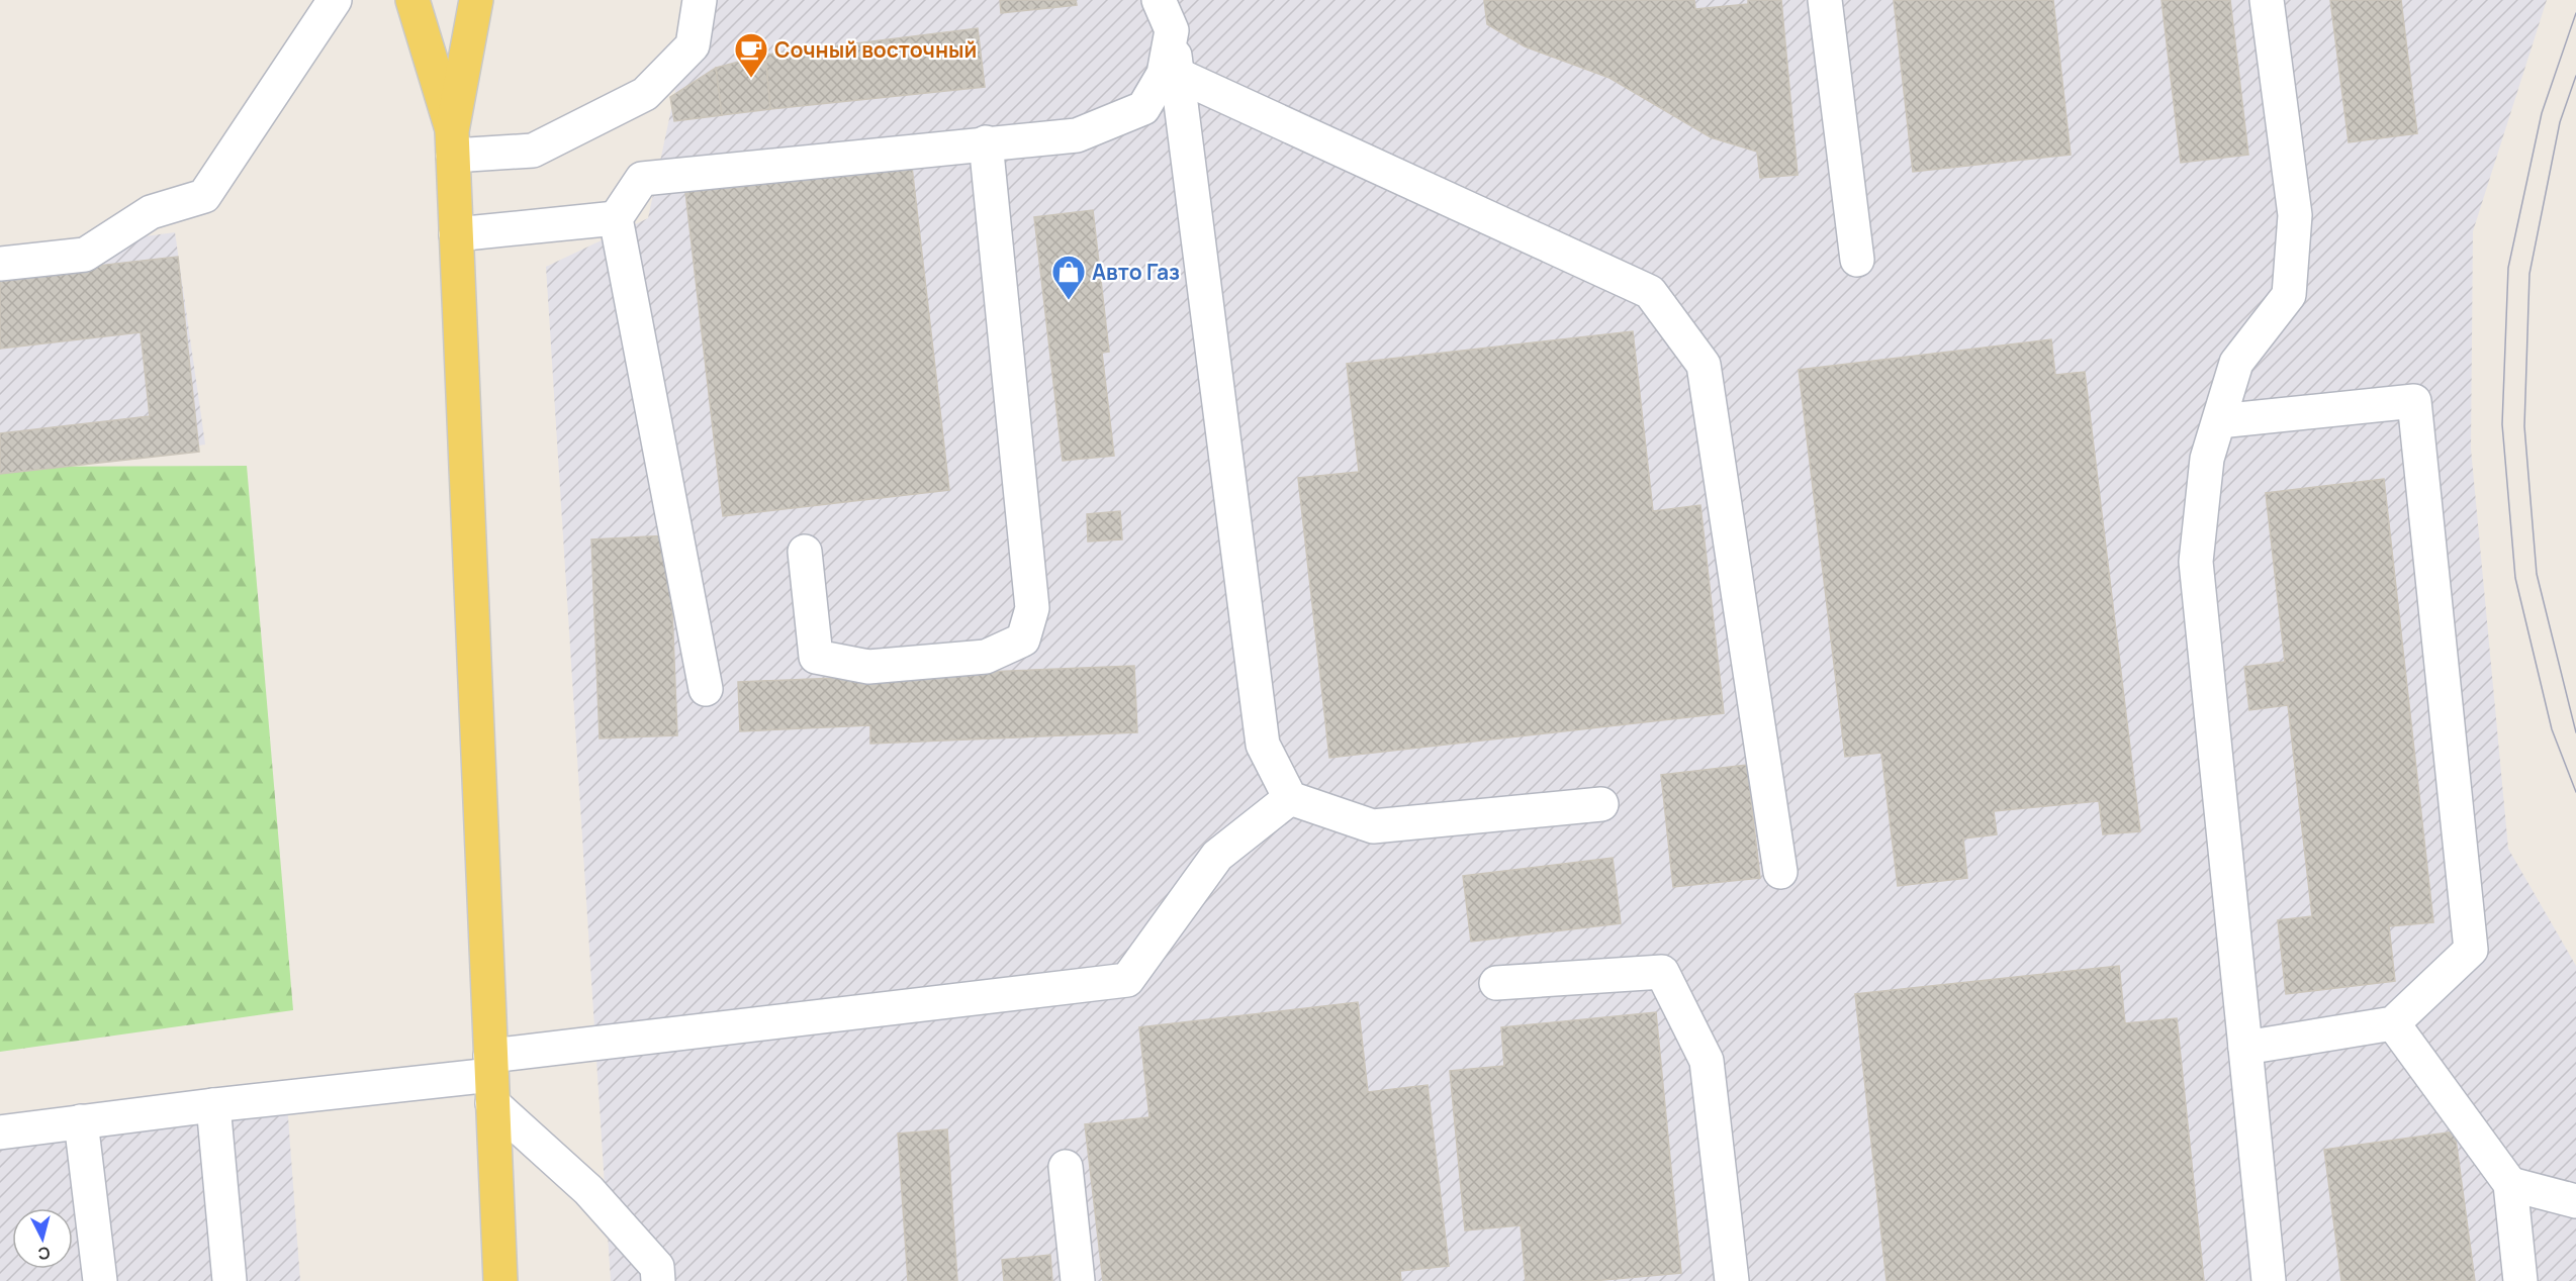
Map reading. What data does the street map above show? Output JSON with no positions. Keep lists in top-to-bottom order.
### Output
{
  "places": {
    "cafe": ["Сочный восточный"],
    "shop": ["Авто Газ"]
  },
  "north": "bottom"
}
